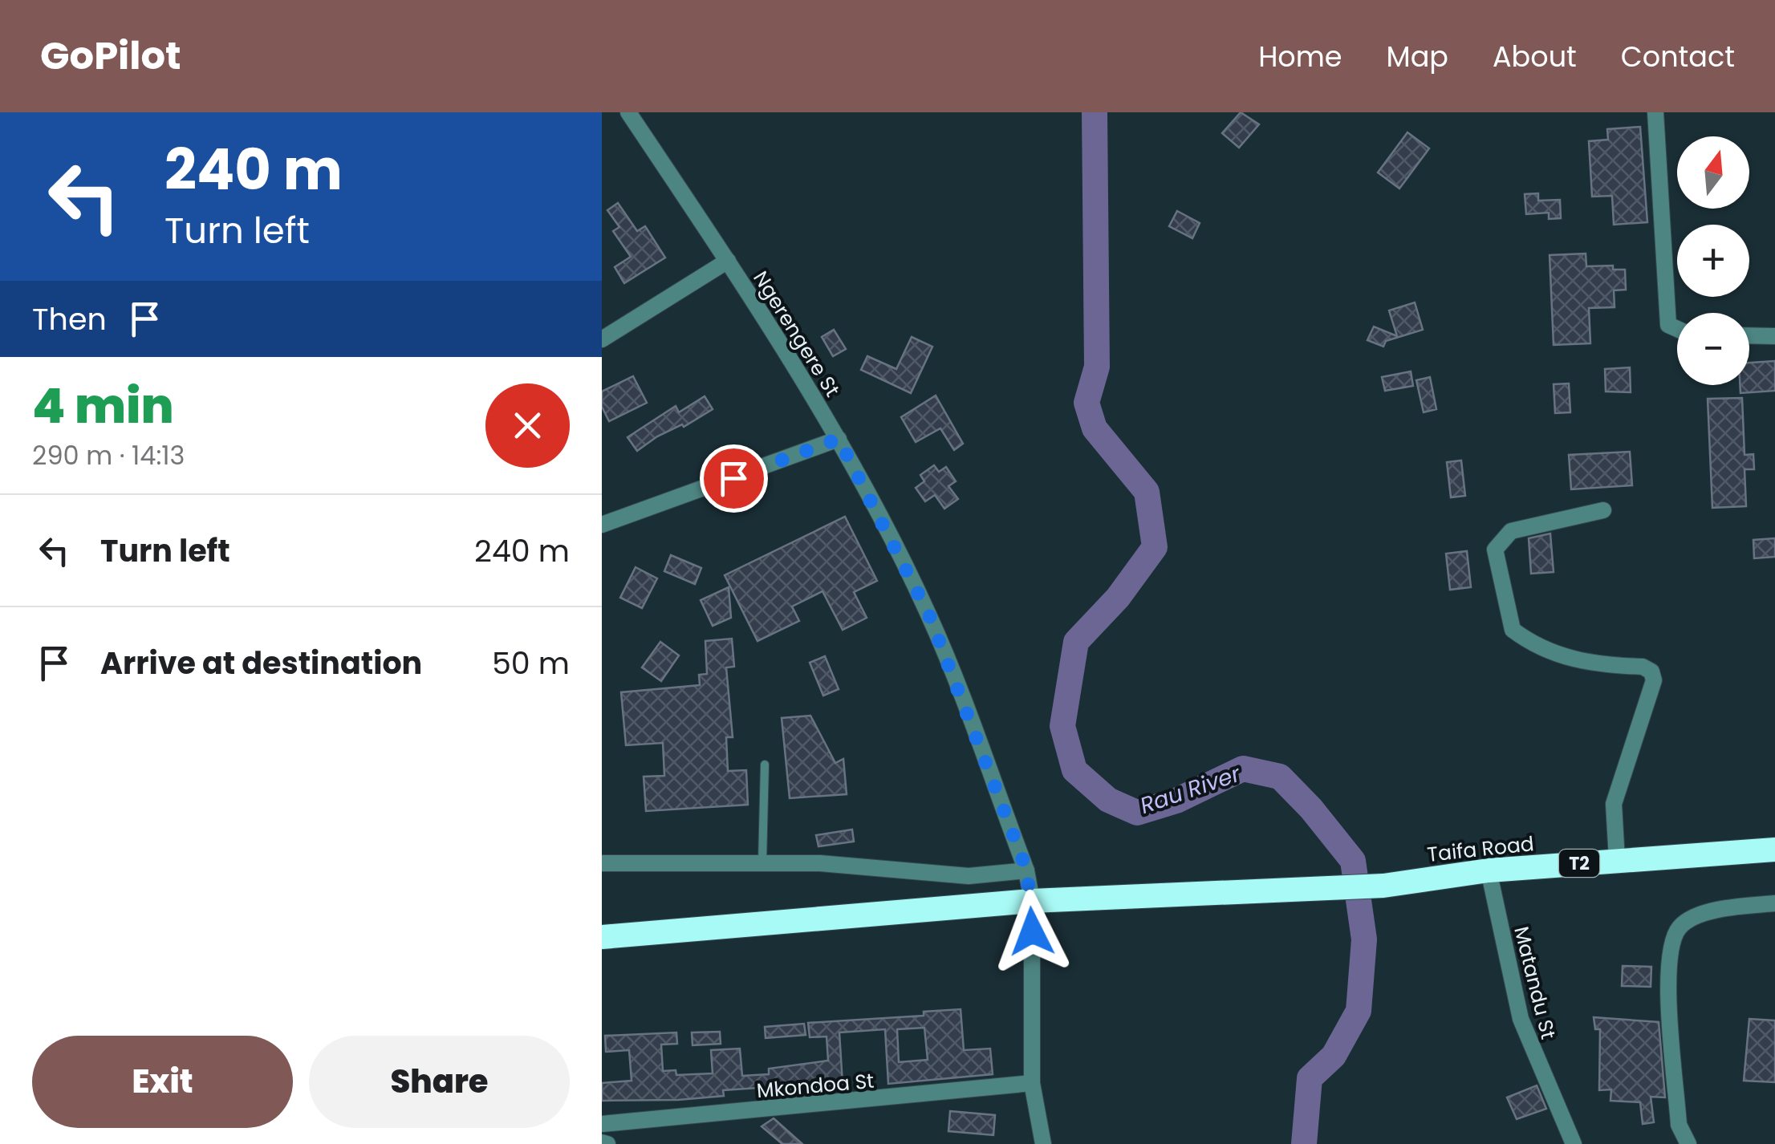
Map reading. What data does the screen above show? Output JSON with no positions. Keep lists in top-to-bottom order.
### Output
{
  "streets": {
    "highway": ["Taifa Road", "T2"],
    "street": ["Ngerengere St", "Matandu St", "Mkondoa St"]
  },
  "crossings": [
    ["Ngerengere St", "Taifa Road"],
    ["Ngerengere St", "T2"],
    ["Ngerengere St", "Mkondoa St"],
    ["Taifa Road", "T2"],
    ["Taifa Road", "Matandu St"]
  ],
  "water": ["Rau River"],
  "north": "top",
  "page": {
    "header": "GoPilot",
    "nav": [
      "Home",
      "Map",
      "About",
      "Contact"
    ],
    "turn": ["240 m", "Turn left"],
    "map_buttons": ["+", "−"],
    "then": "Then",
    "heading": ["4 min", "290 m · 14:13"],
    "list": [
      {
        "name": "Turn left",
        "value": "240 m"
      },
      {
        "name": "Arrive at destination",
        "value": "50 m"
      }
    ],
    "buttons": ["Exit", "Share"]
  }
}
